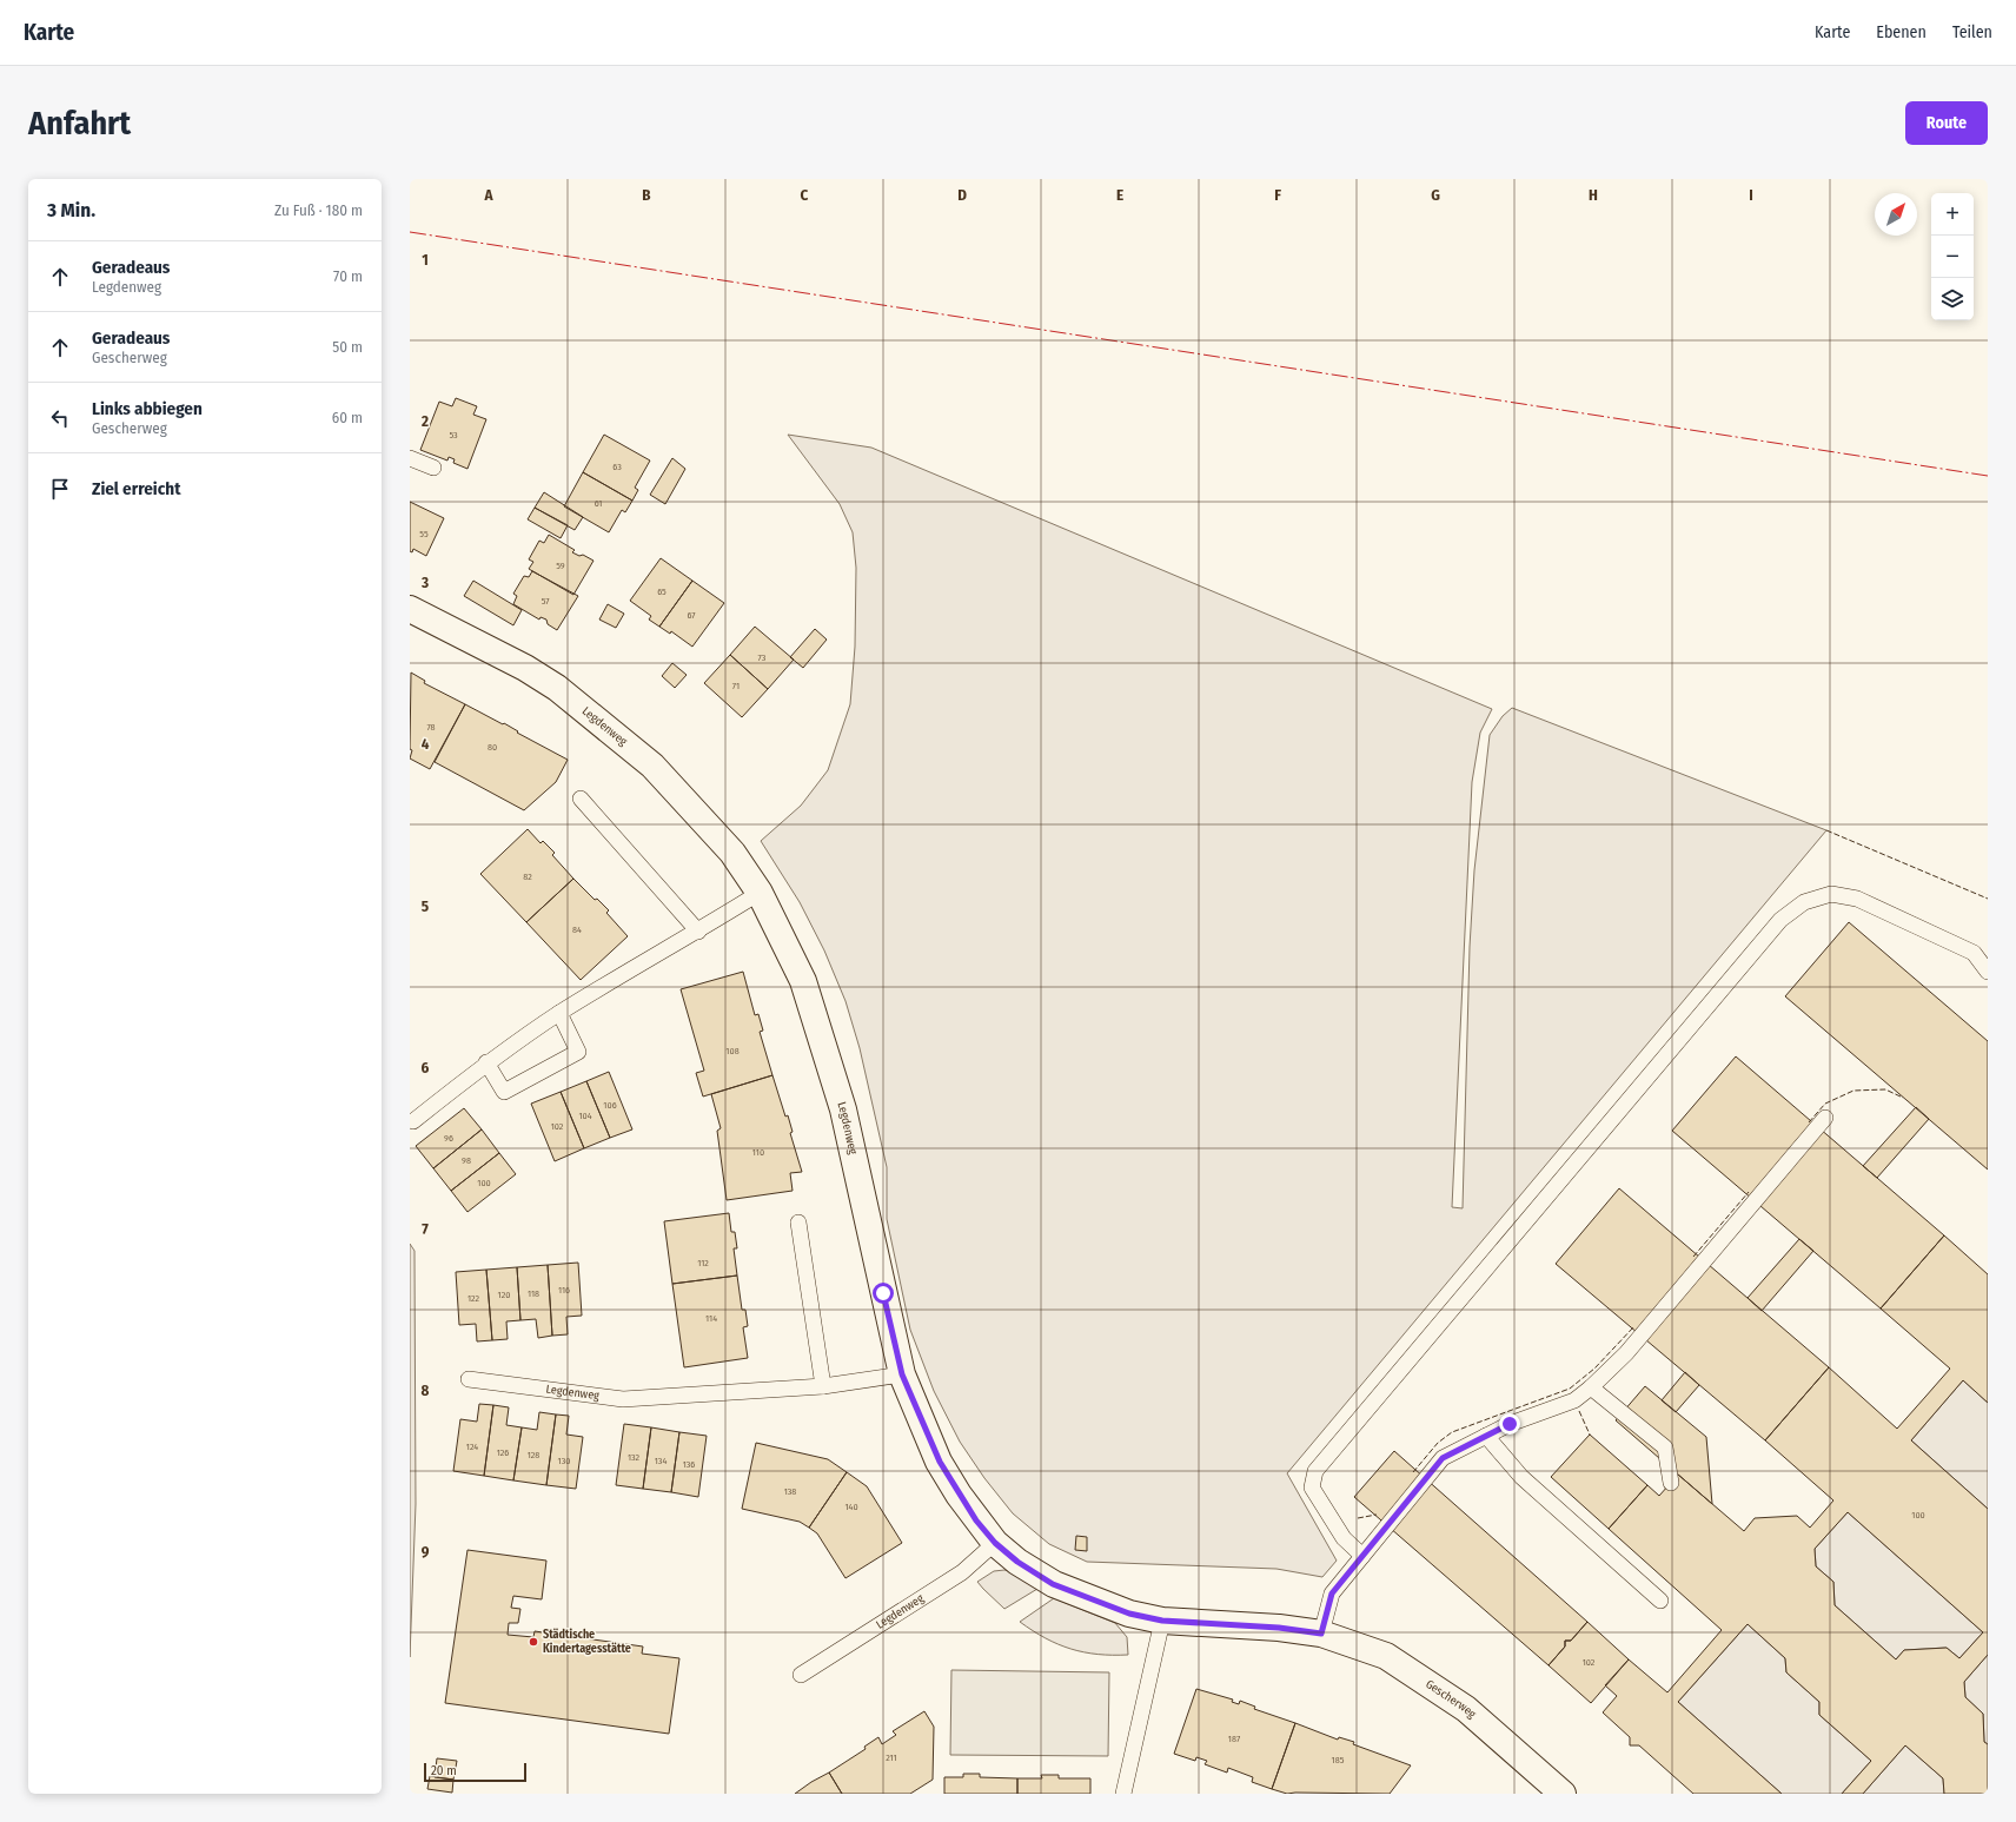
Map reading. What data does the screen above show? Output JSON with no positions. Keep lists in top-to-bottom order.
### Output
{
  "streets": {
    "street": ["Legdenweg", "Gescherweg"]
  },
  "crossings": [
    ["Legdenweg", "Gescherweg"]
  ],
  "places": ["Städtische Kindertagesstätte"],
  "house_numbers": [
    "53",
    "63",
    "61",
    "55",
    "59",
    "65",
    "57",
    "67",
    "73",
    "71",
    "78",
    "80",
    "82",
    "84",
    "108",
    "106",
    "104",
    "102",
    "96",
    "110",
    "98",
    "100",
    "112",
    "116",
    "118",
    "120",
    "122",
    "114",
    "124",
    "126",
    "128",
    "132",
    "130",
    "134",
    "136",
    "138",
    "140",
    "100",
    "102",
    "187",
    "211",
    "185"
  ],
  "scale_bar": "20 m",
  "north": "top right",
  "page": {
    "header": "Karte",
    "nav": ["Karte", "Ebenen", "Teilen"],
    "buttons": "Route",
    "title": "Anfahrt",
    "heading": ["3 Min.", "Zu Fuß · 180 m"],
    "map_buttons": ["+", "−"],
    "list": [
      ["Geradeaus", "Legdenweg", "70 m"],
      ["Geradeaus", "Gescherweg", "50 m"],
      ["Links abbiegen", "Gescherweg", "60 m"],
      "Ziel erreicht"
    ],
    "scale": "20 m"
  },
  "grid": {
    "columns": [
      "A",
      "B",
      "C",
      "D",
      "E",
      "F",
      "G",
      "H",
      "I"
    ],
    "rows": [
      "1",
      "2",
      "3",
      "4",
      "5",
      "6",
      "7",
      "8",
      "9"
    ]
  }
}
